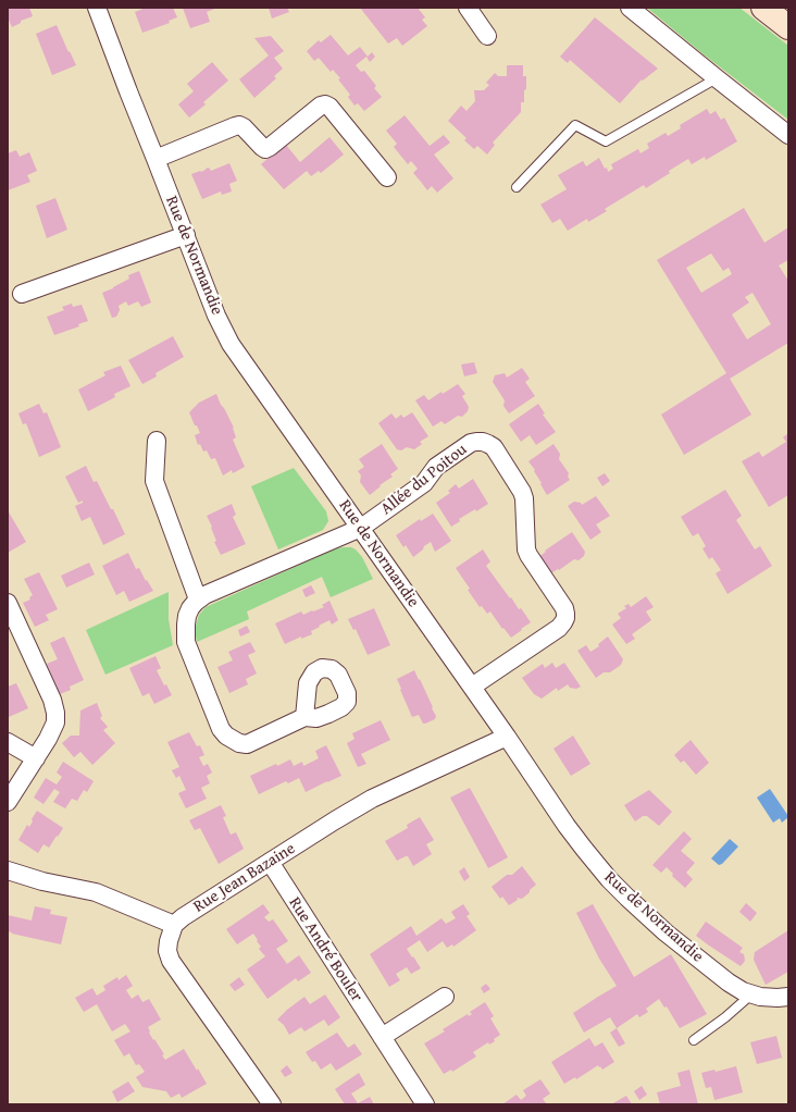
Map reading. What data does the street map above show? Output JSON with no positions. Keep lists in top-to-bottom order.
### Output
{
  "streets": {
    "street": [
      "Rue de Normandie",
      "Allée du Poitou",
      "Rue Jean Bazaine",
      "Rue André Bouler"
    ]
  },
  "crossings": [
    ["Rue de Normandie", "Allée du Poitou"],
    ["Rue de Normandie", "Rue Jean Bazaine"],
    ["Rue Jean Bazaine", "Rue André Bouler"]
  ]
}
